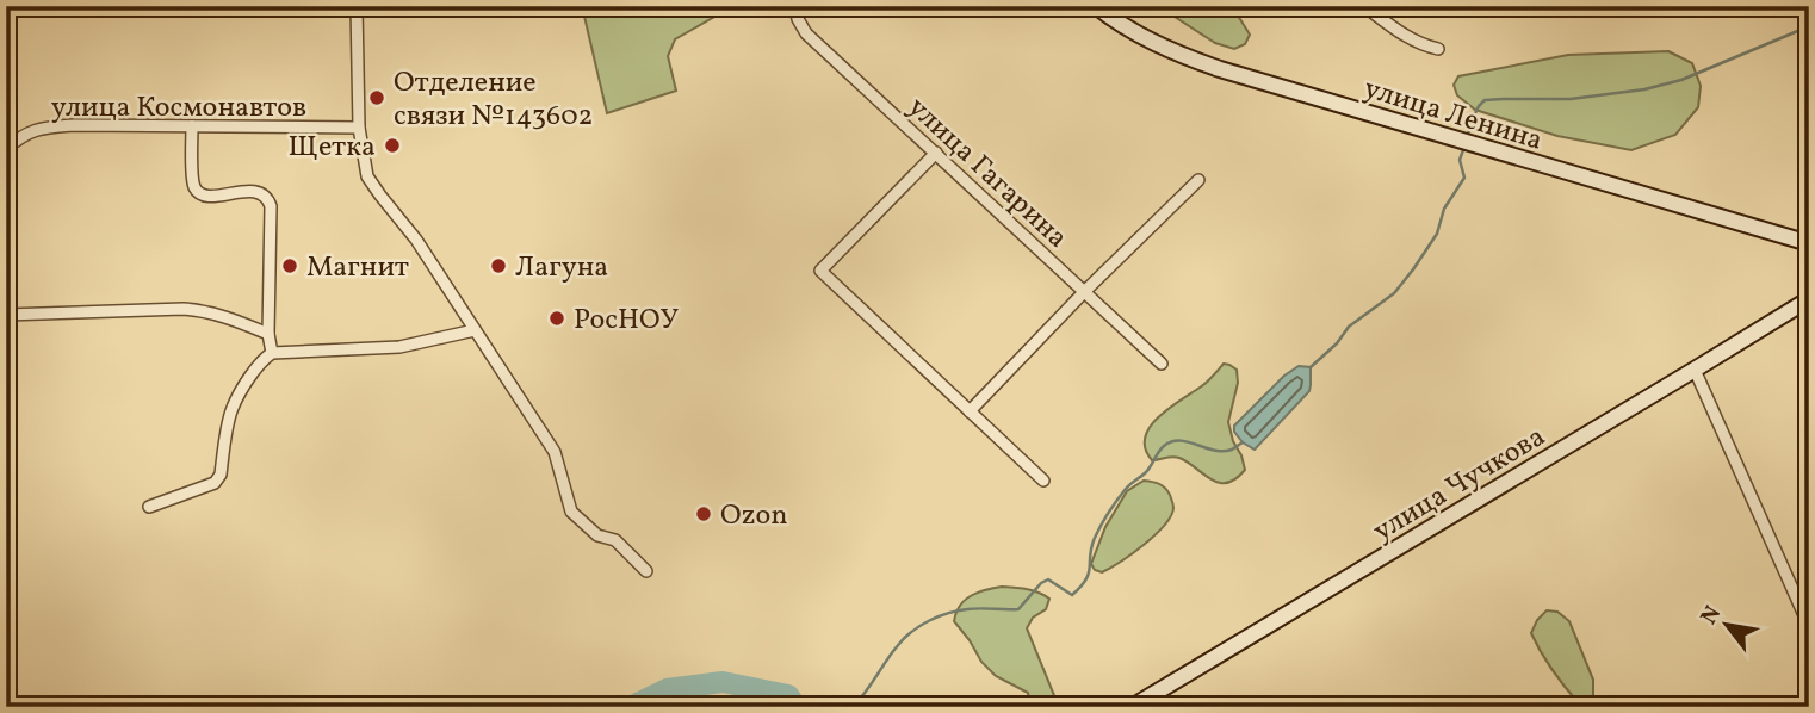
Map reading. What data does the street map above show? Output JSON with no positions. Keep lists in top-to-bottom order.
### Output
{
  "streets": {
    "street": [
      "улица Космонавтов",
      "улица Ленина",
      "улица Гагарина",
      "улица Чучкова"
    ]
  },
  "places": [
    "Отделение связи №143602",
    "Щетка",
    "Магнит",
    "Лагуна",
    "РосНОУ",
    "Ozon"
  ],
  "north": "top left"
}
